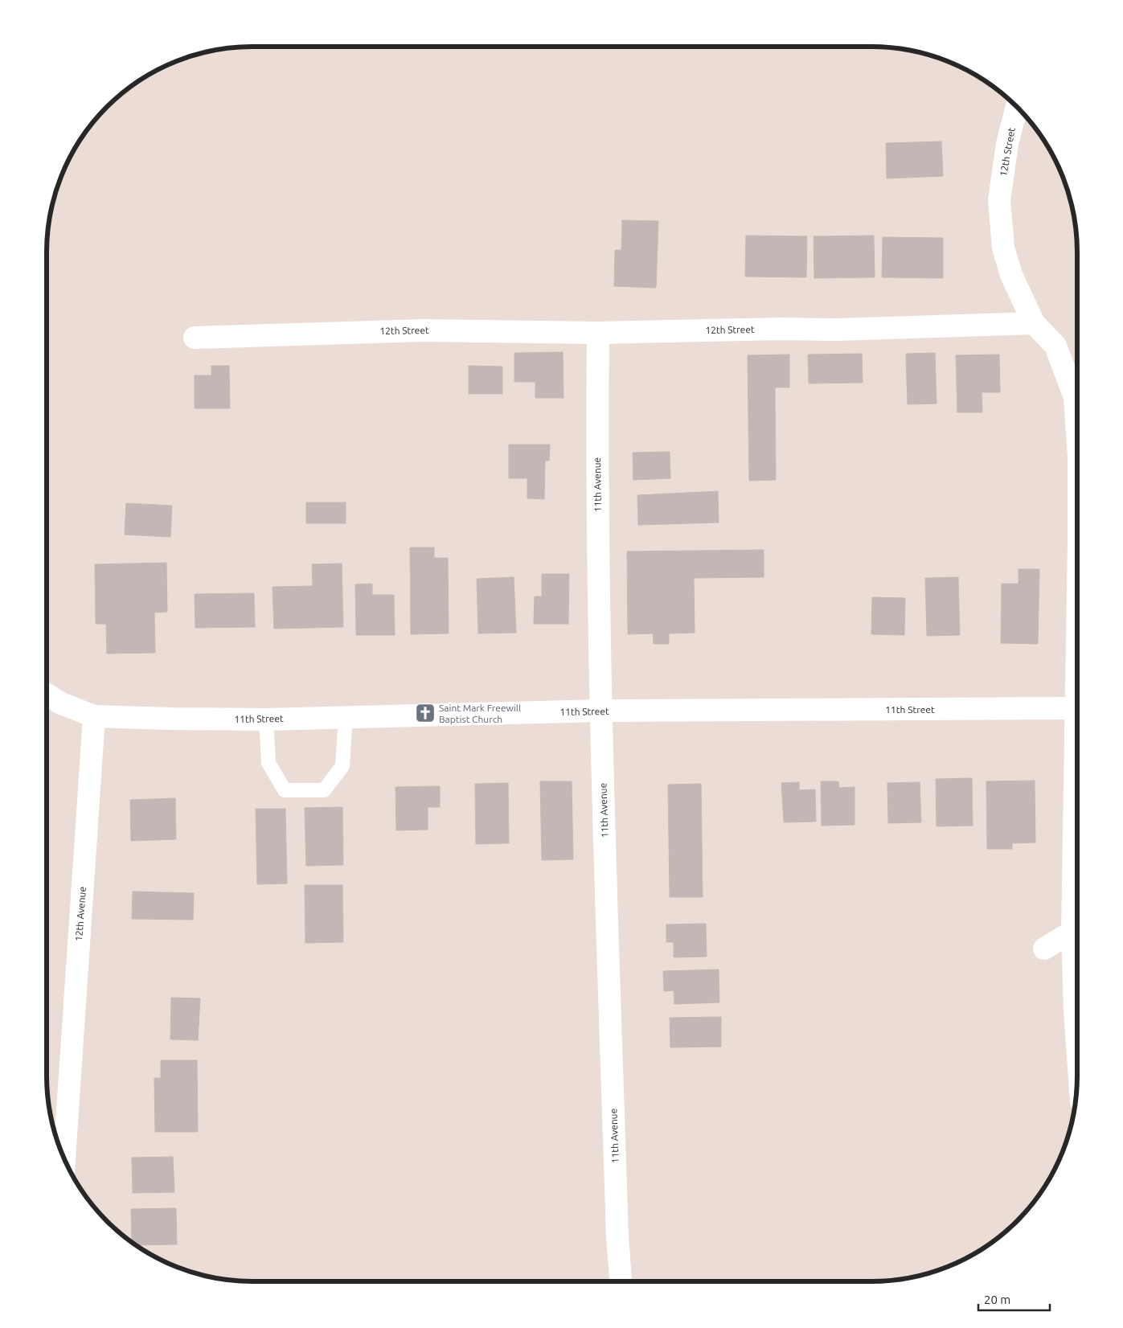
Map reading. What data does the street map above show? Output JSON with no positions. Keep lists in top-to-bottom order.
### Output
{
  "streets": {
    "street": [
      "12th Street",
      "11th Avenue",
      "11th Street",
      "12th Avenue"
    ]
  },
  "crossings": [
    ["12th Street", "11th Avenue"],
    ["11th Avenue", "11th Street"],
    ["11th Street", "12th Avenue"]
  ],
  "places": {
    "church": ["Saint Mark Freewill Baptist Church"]
  },
  "scale_bar": "20 m"
}
